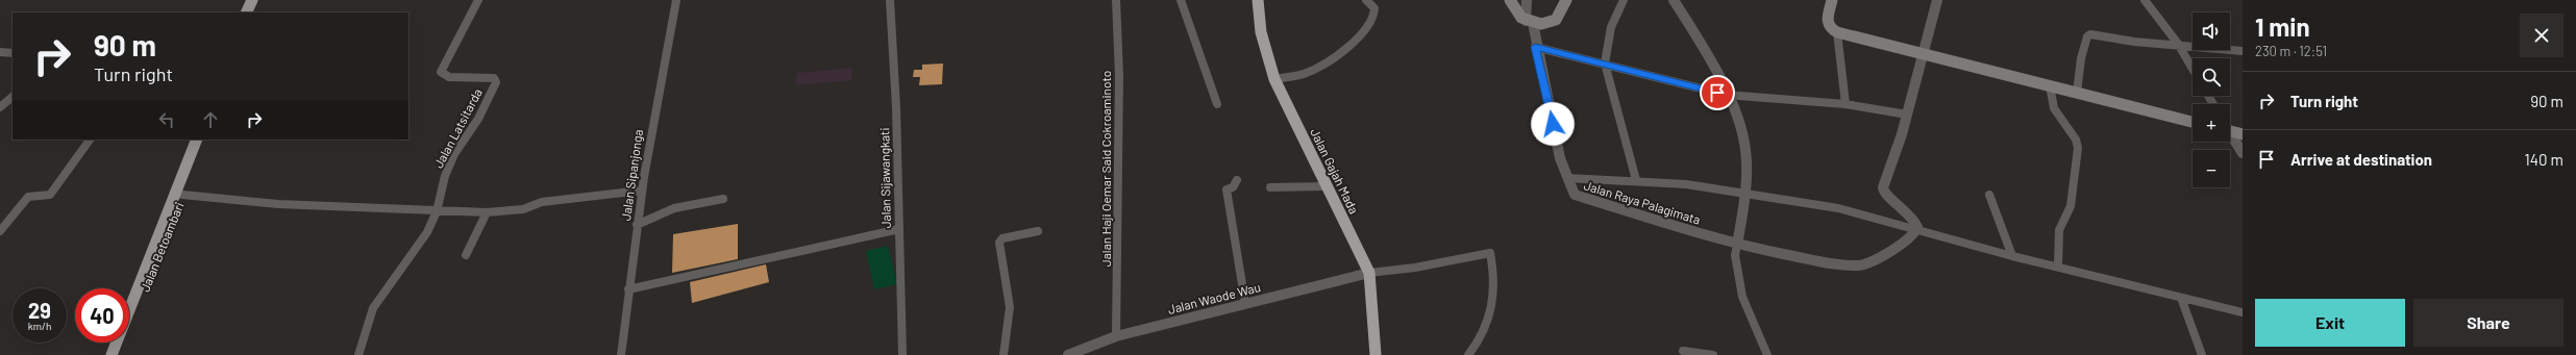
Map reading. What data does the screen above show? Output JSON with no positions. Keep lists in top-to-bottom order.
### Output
{
  "streets": {
    "highway": ["Jalan Gajah Mada"],
    "main road": ["Jalan Betoambari"],
    "street": [
      "Jalan Latsitarda",
      "Jalan Haji Oemar Said Cokroaminoto",
      "Jalan Sipanjonga",
      "Jalan Sijawangkati",
      "Jalan Raya Palagimata",
      "Jalan Waode Wau"
    ]
  },
  "crossings": [
    ["Jalan Haji Oemar Said Cokroaminoto", "Jalan Waode Wau"],
    ["Jalan Gajah Mada", "Jalan Waode Wau"]
  ],
  "page": {
    "heading": ["1 min", "230 m · 12:51"],
    "map_buttons": ["+", "−"],
    "turn": ["90 m", "Turn right"],
    "list": [
      {
        "name": "Turn right",
        "value": "90 m"
      },
      {
        "name": "Arrive at destination",
        "value": "140 m"
      }
    ],
    "speed": "29 km/h",
    "limit": "40",
    "buttons": ["Exit", "Share"]
  }
}
